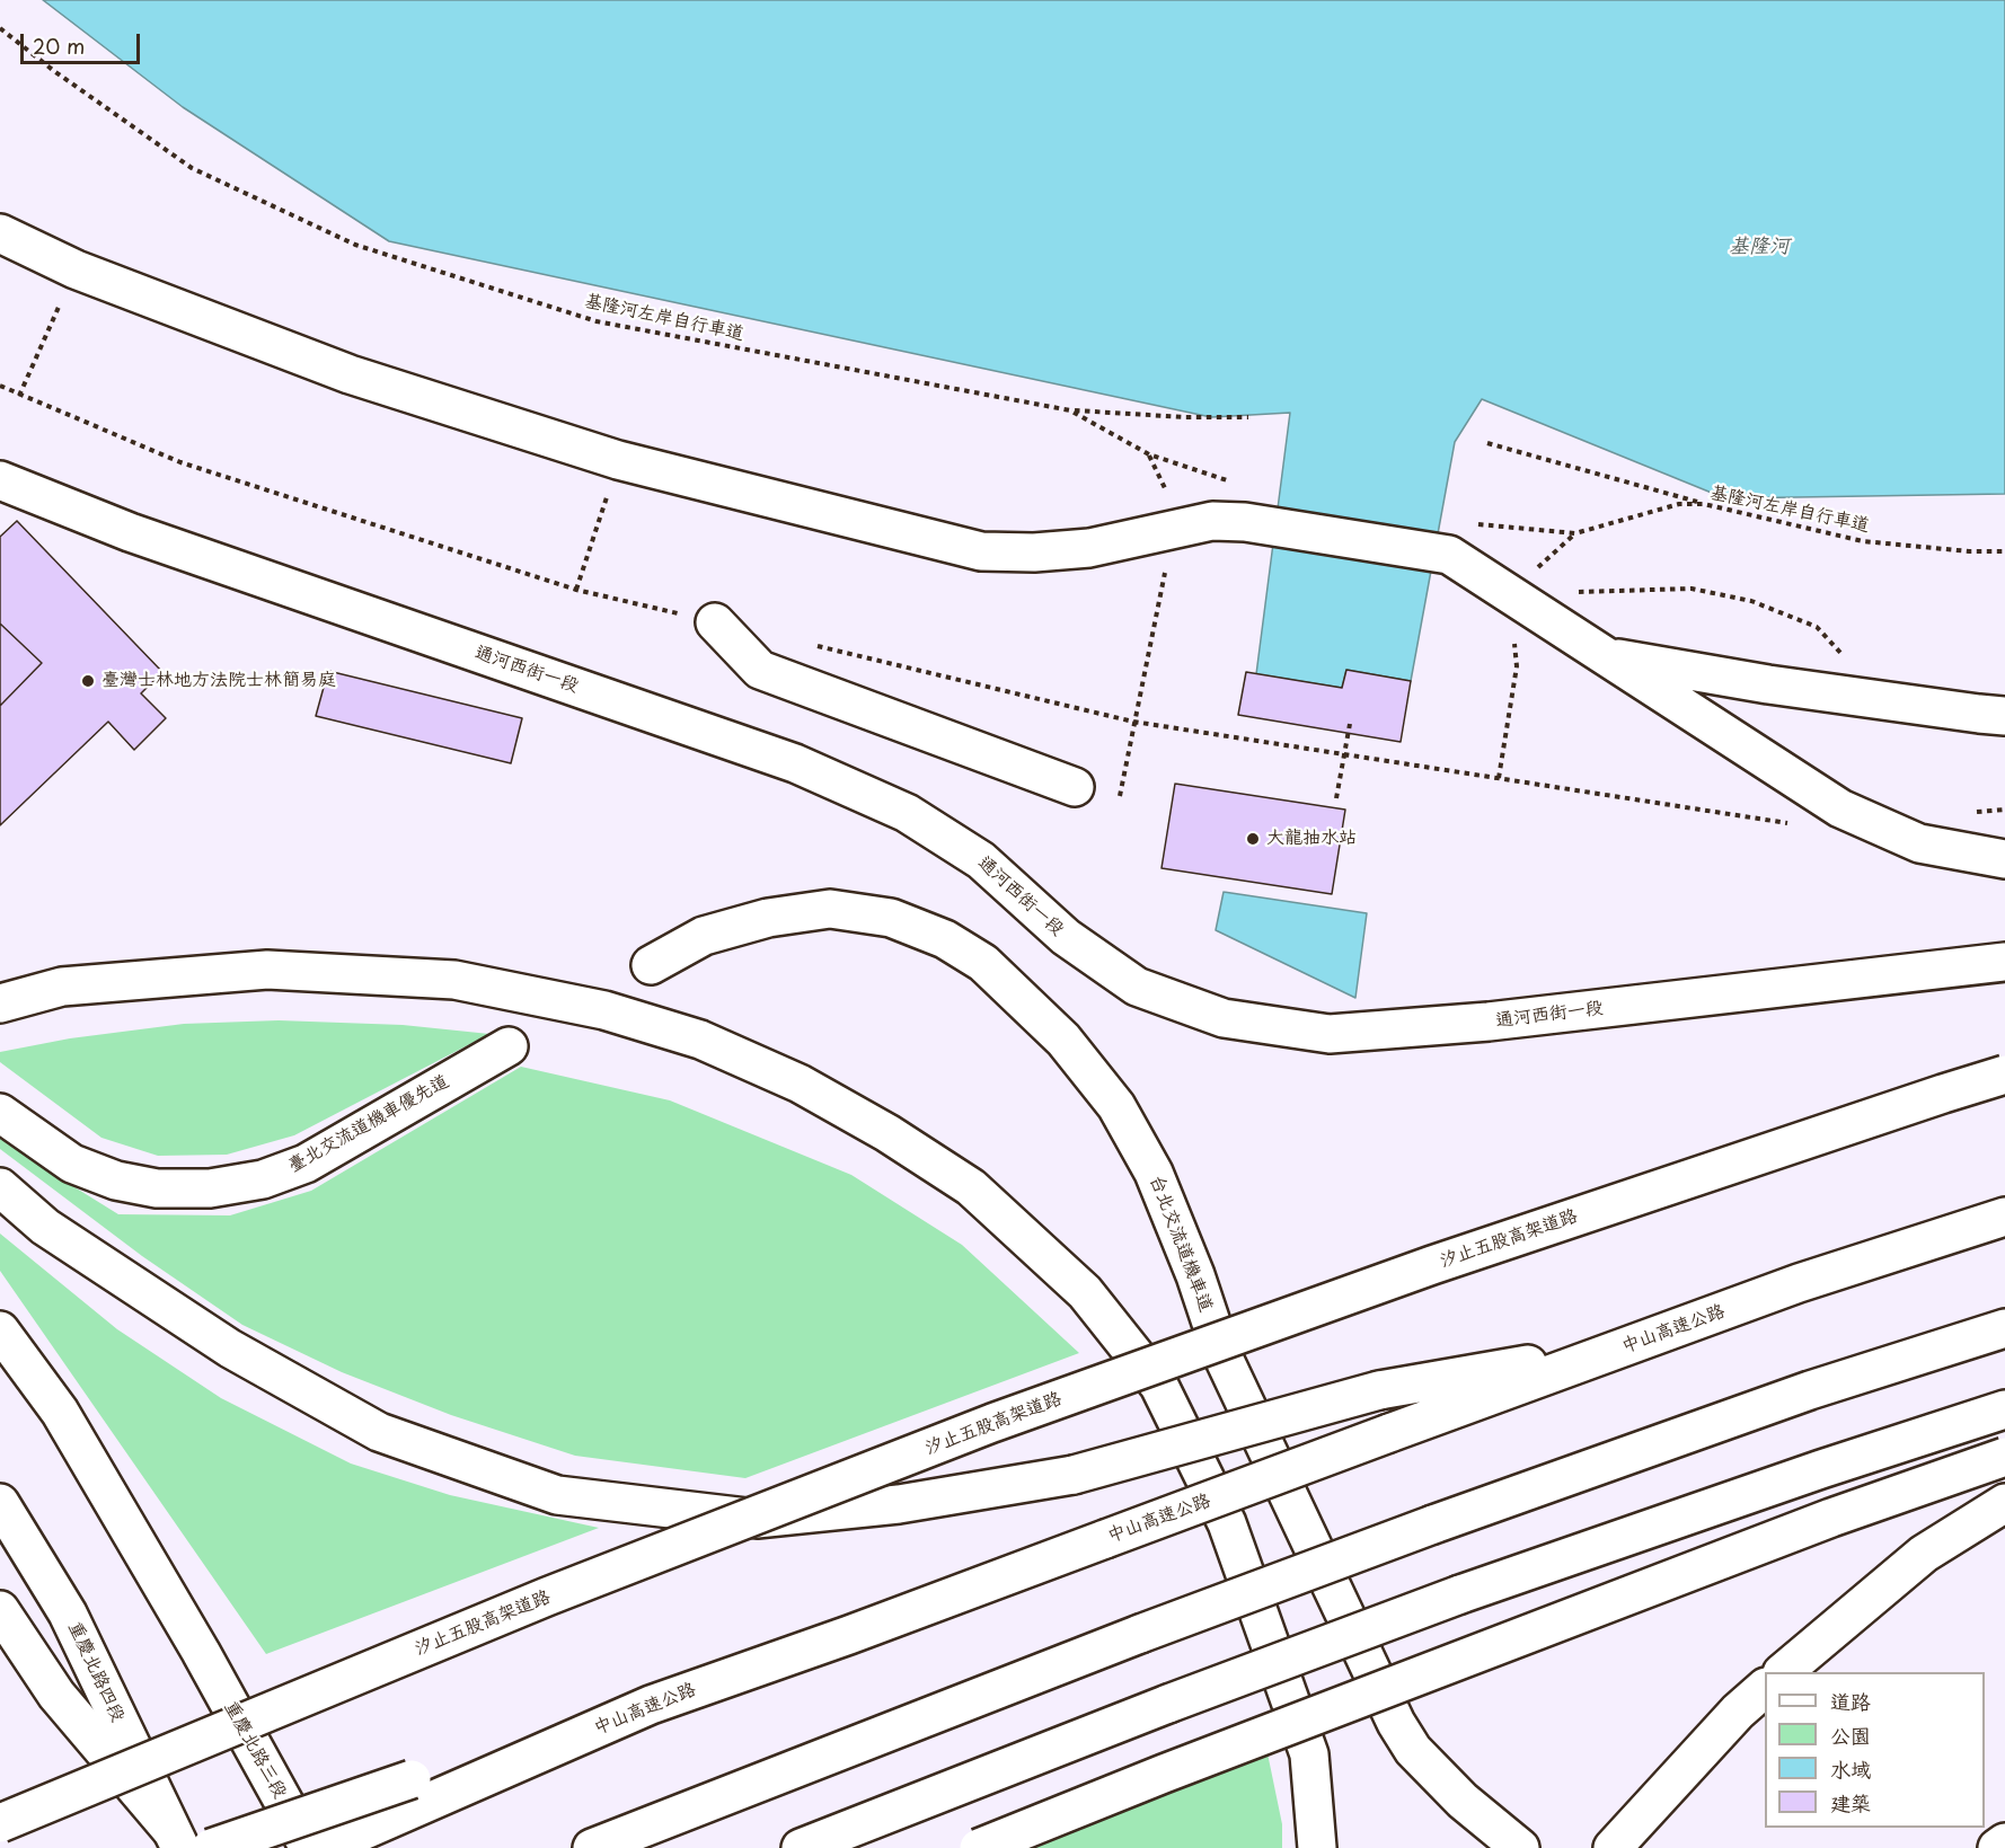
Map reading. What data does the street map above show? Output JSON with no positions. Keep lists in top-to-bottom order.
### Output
{
  "streets": {
    "main road": [
      "通河西街一段",
      "臺北交流道機車優先道",
      "汐止五股高架道路",
      "台北交流道機車道",
      "中山高速公路",
      "重慶北路四段",
      "重慶北路三段"
    ],
    "path": ["基隆河左岸自行車道"]
  },
  "water": ["基隆河"],
  "places": ["臺灣士林地方法院士林簡易庭", "大龍抽水站"],
  "legend": [
    "道路",
    "公園",
    "水域",
    "建築"
  ],
  "scale_bar": "20 m"
}
